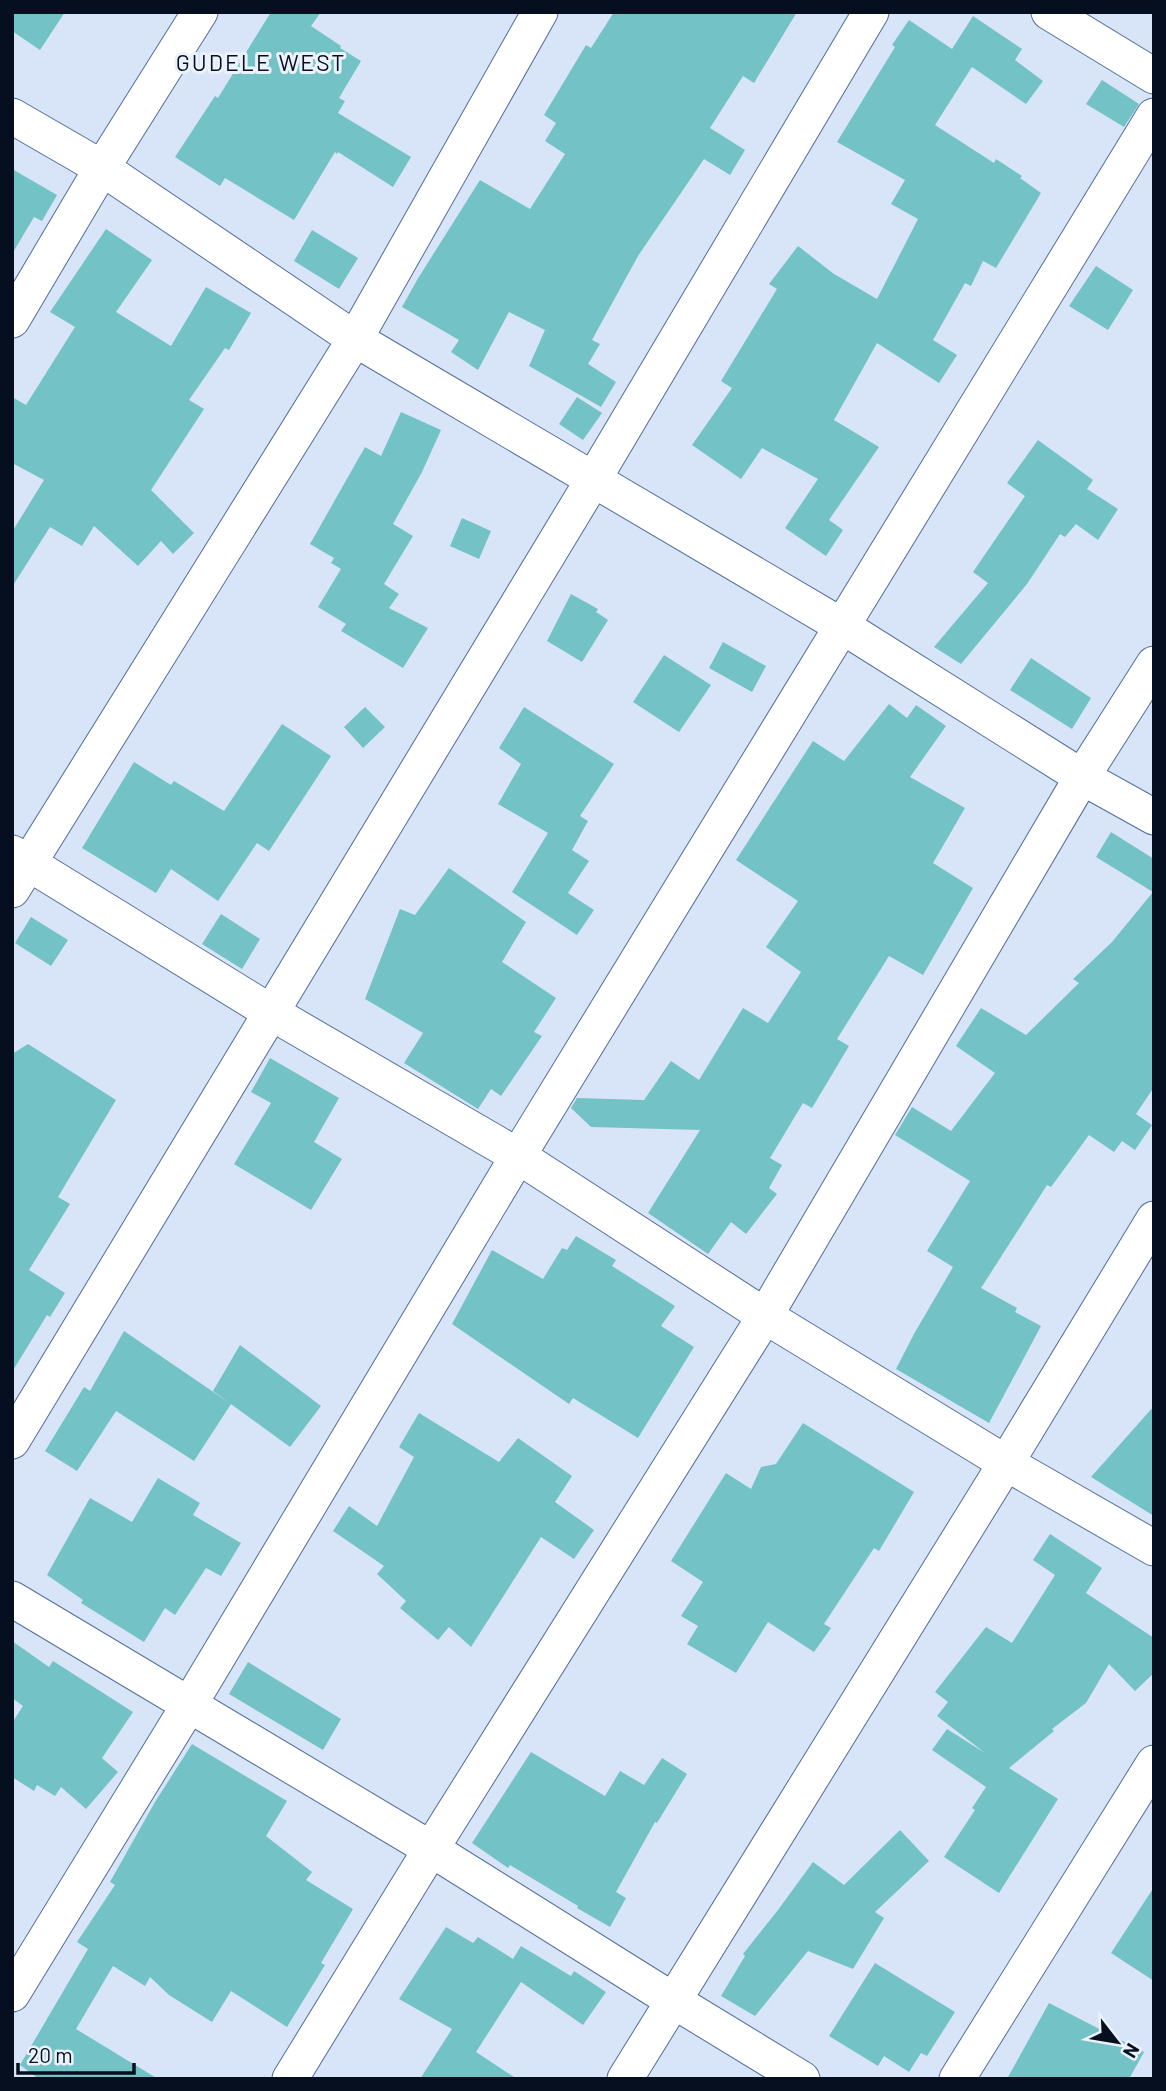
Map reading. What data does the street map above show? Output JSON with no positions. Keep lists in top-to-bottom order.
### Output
{
  "districts": ["GUDELE WEST"],
  "scale_bar": "20 m",
  "north": "bottom right"
}
